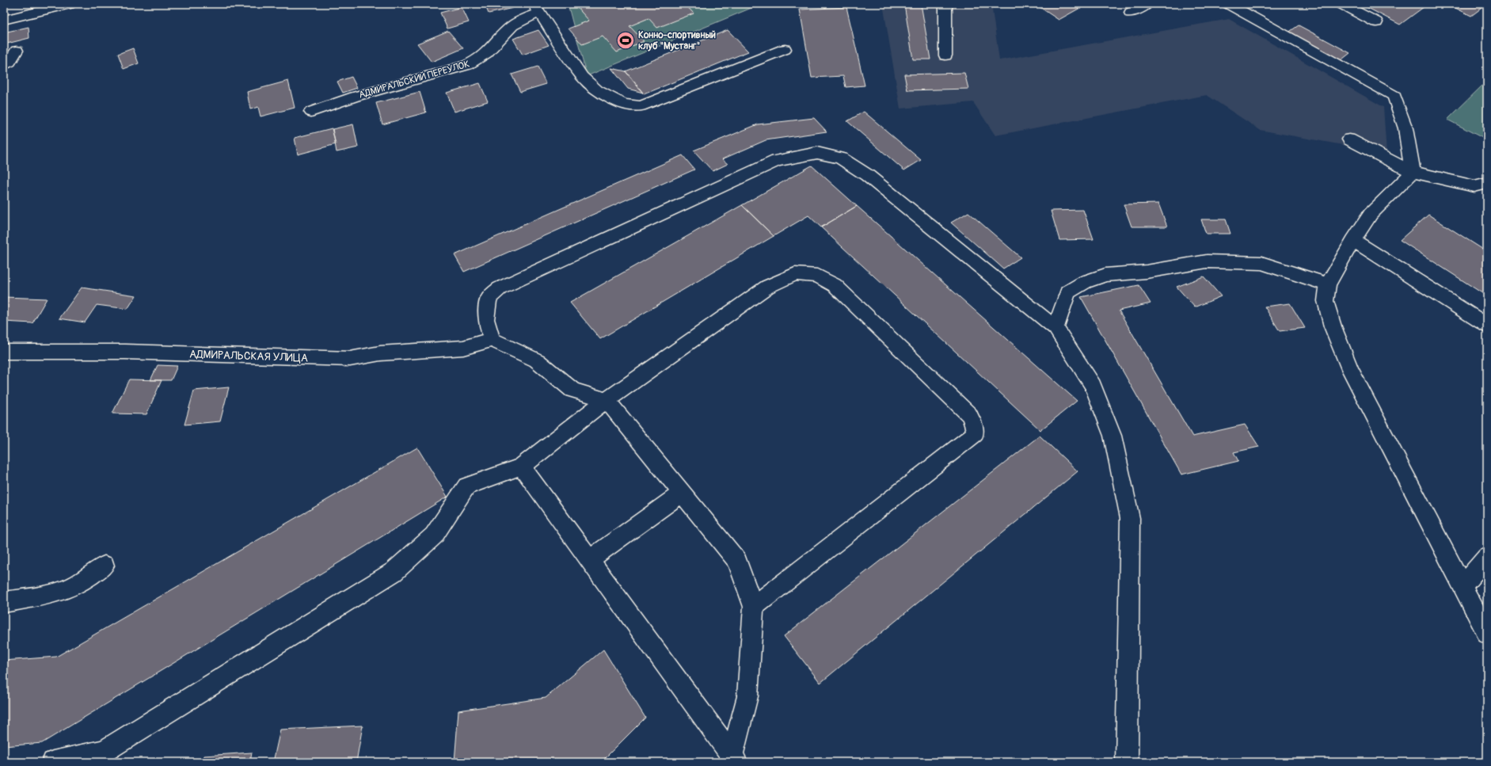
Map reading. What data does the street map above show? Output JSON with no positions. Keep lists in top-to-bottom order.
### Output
{
  "streets": {
    "street": ["АДМИРАЛЬСКИЙ ПЕРЕУЛОК", "АДМИРАЛЬСКАЯ УЛИЦА"]
  },
  "places": {
    "sports": ["Конно-спортивный клуб \"Мустанг\""]
  }
}
